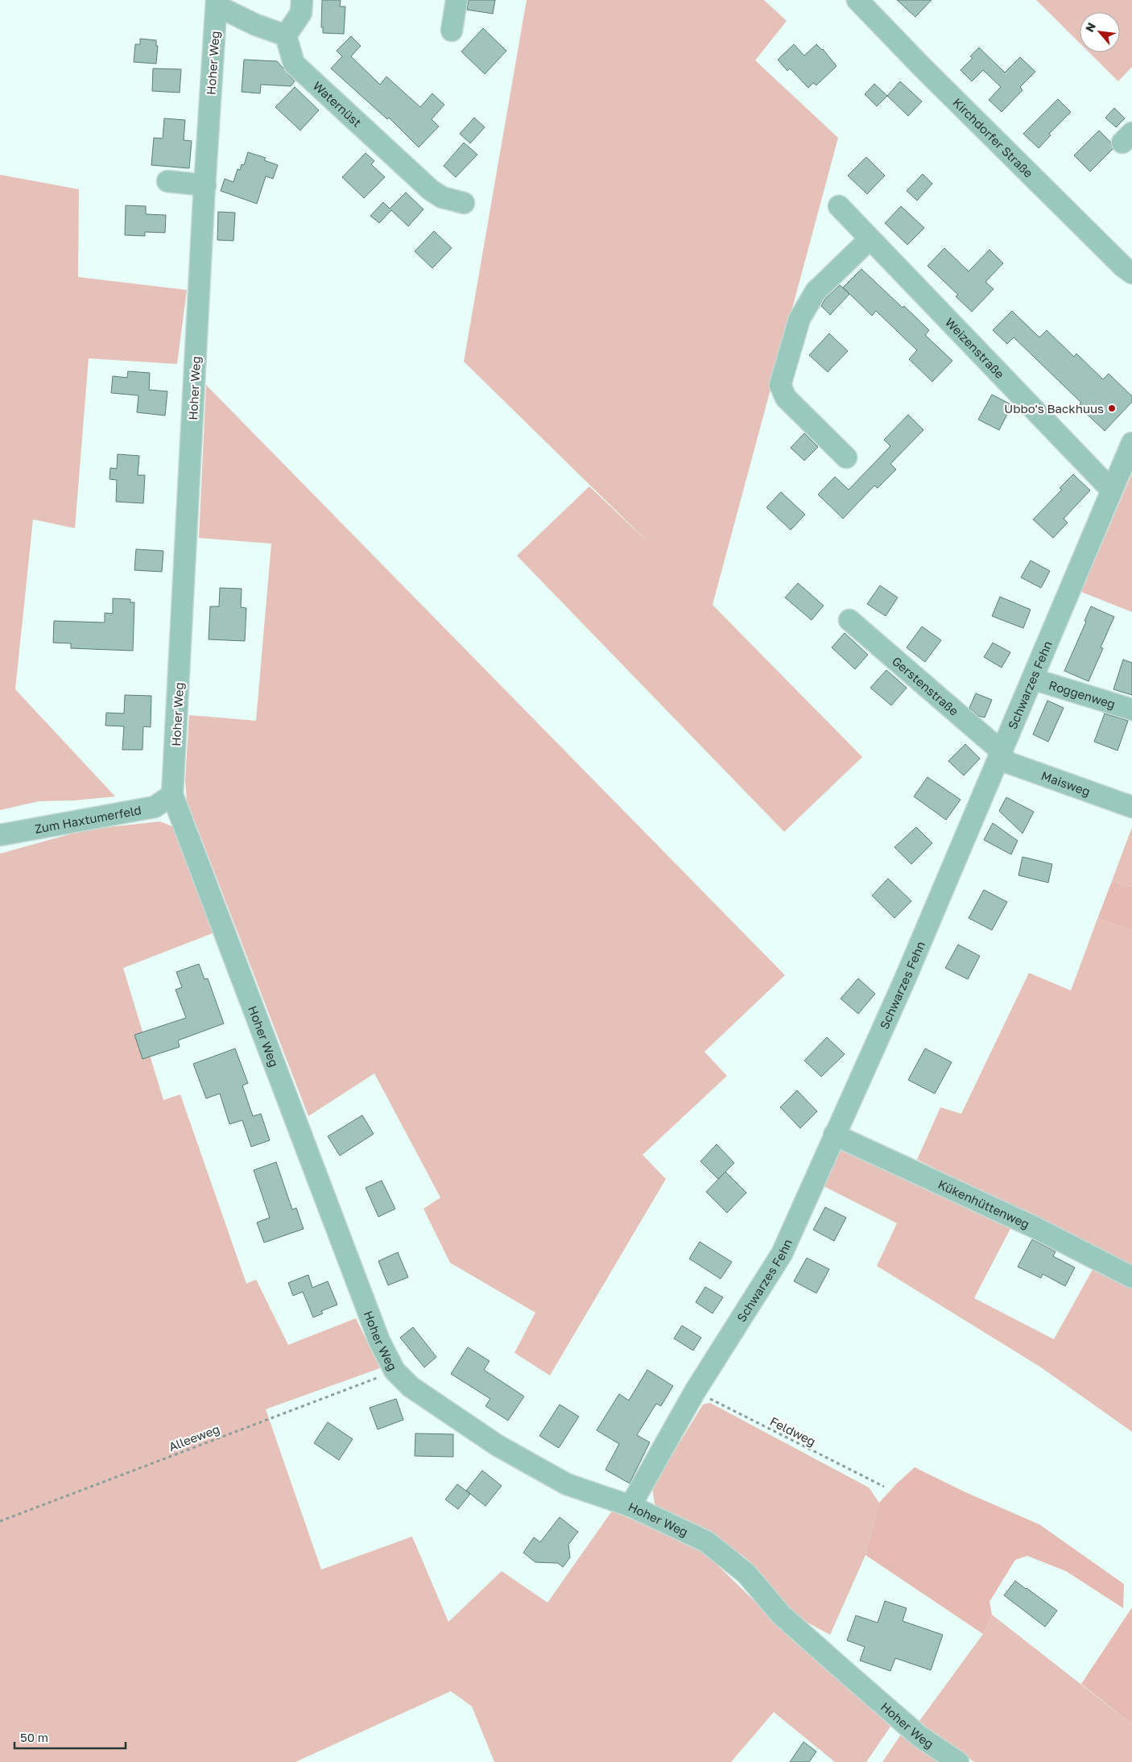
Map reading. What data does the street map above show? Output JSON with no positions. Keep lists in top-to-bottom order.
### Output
{
  "streets": {
    "street": [
      "Hoher Weg",
      "Waternüst",
      "Kirchdorfer Straße",
      "Weizenstraße",
      "Schwarzes Fehn",
      "Gerstenstraße",
      "Roggenweg",
      "Maisweg",
      "Zum Haxtumerfeld",
      "Kükenhüttenweg"
    ],
    "path": ["Feldweg", "Alleeweg"]
  },
  "crossings": [
    ["Hoher Weg", "Schwarzes Fehn"],
    ["Hoher Weg", "Zum Haxtumerfeld"],
    ["Hoher Weg", "Alleeweg"],
    ["Weizenstraße", "Schwarzes Fehn"],
    ["Schwarzes Fehn", "Gerstenstraße"],
    ["Schwarzes Fehn", "Roggenweg"],
    ["Schwarzes Fehn", "Maisweg"],
    ["Schwarzes Fehn", "Kükenhüttenweg"],
    ["Schwarzes Fehn", "Feldweg"],
    ["Gerstenstraße", "Maisweg"]
  ],
  "places": ["Ubbo's Backhuus"],
  "scale_bar": "50 m",
  "north": "top left"
}
